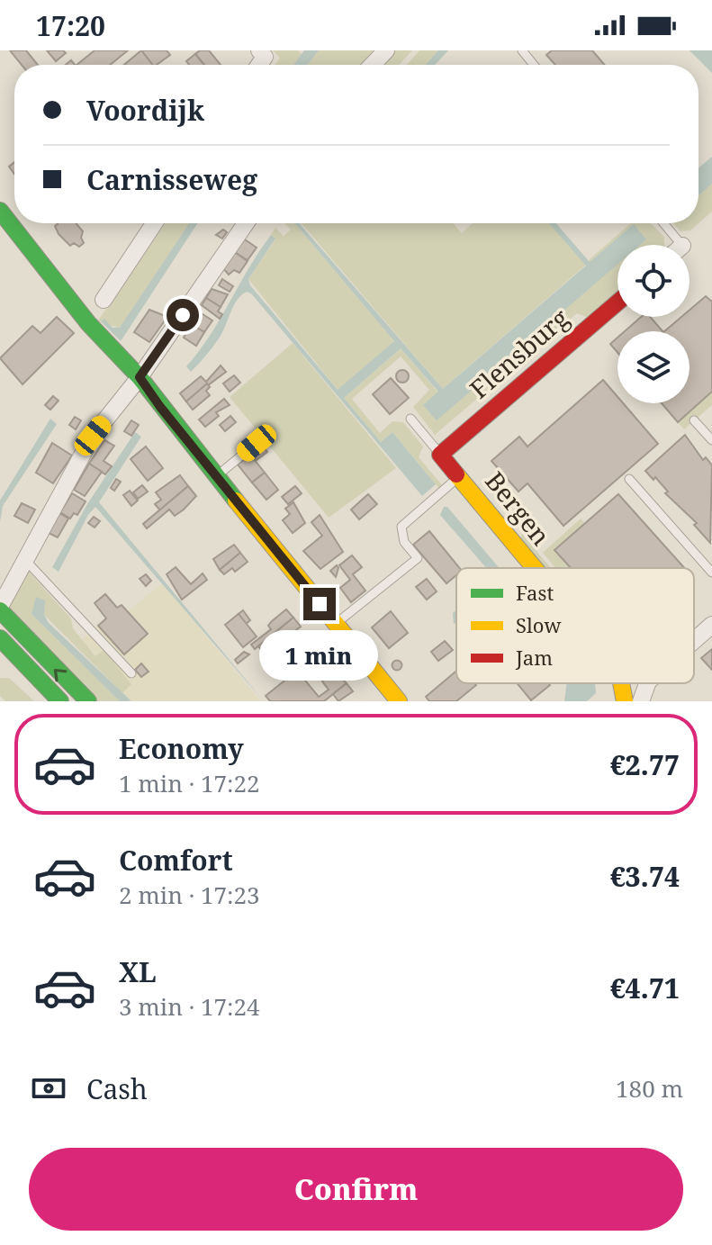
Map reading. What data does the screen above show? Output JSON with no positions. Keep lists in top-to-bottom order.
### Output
{
  "streets": {
    "street": ["Flensburg", "Bergen"]
  },
  "crossings": [
    ["Flensburg", "Bergen"]
  ],
  "legend": ["Fast", "Slow", "Jam"],
  "page": {
    "status": "17:20",
    "banner": ["Voordijk", "Carnisseweg"],
    "bubble": "1 min",
    "list": [
      {
        "name": "Economy",
        "note": "1 min · 17:22",
        "value": "€2.77"
      },
      {
        "name": "Comfort",
        "note": "2 min · 17:23",
        "value": "€3.74"
      },
      {
        "name": "XL",
        "note": "3 min · 17:24",
        "value": "€4.71"
      }
    ],
    "pay": ["Cash", "180 m"],
    "buttons": "Confirm"
  }
}
